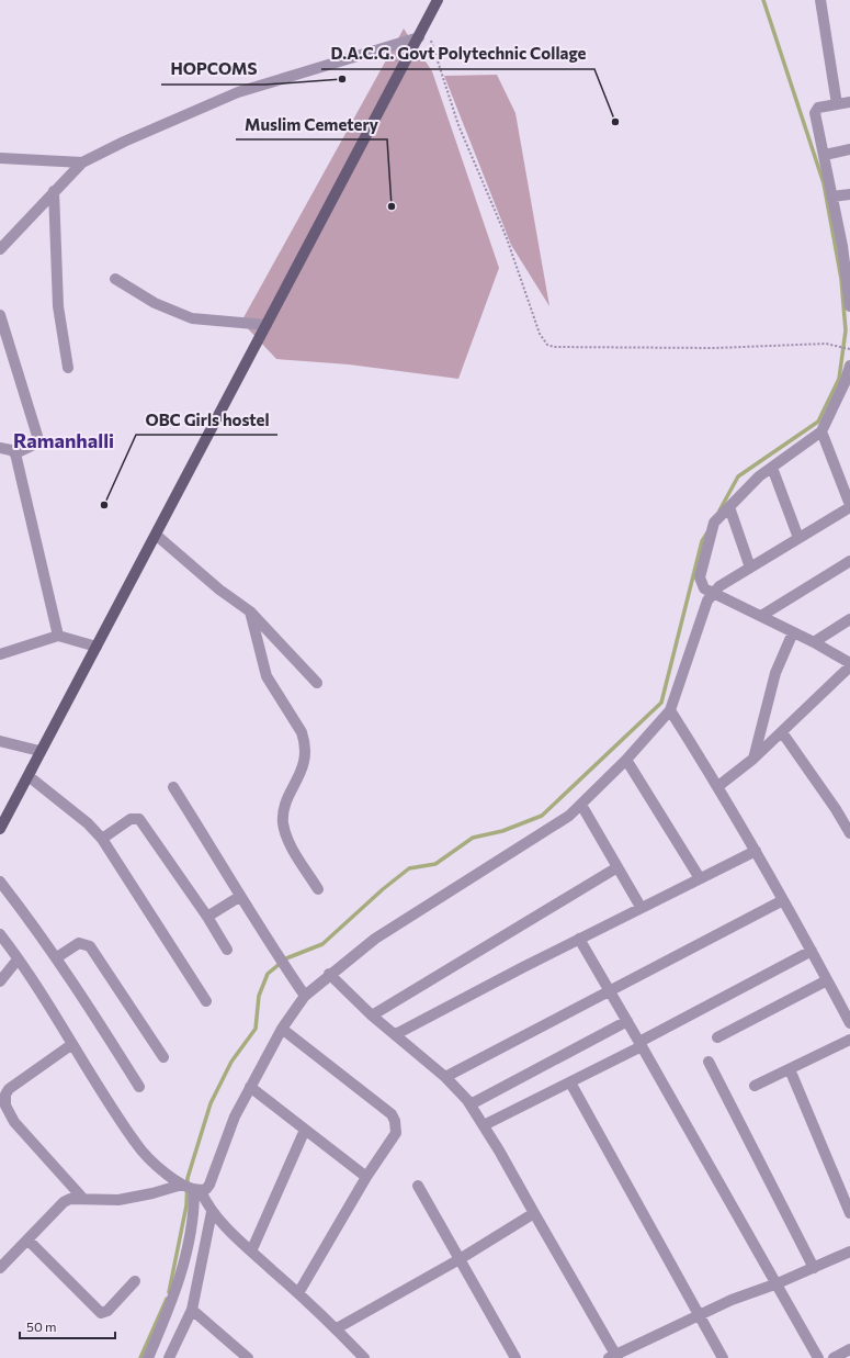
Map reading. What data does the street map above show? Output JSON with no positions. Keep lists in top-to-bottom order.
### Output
{
  "districts": ["Ramanhalli"],
  "places": [
    "HOPCOMS",
    "D.A.C.G. Govt Polytechnic Collage",
    "Muslim Cemetery",
    "OBC Girls hostel"
  ],
  "scale_bar": "50 m"
}
